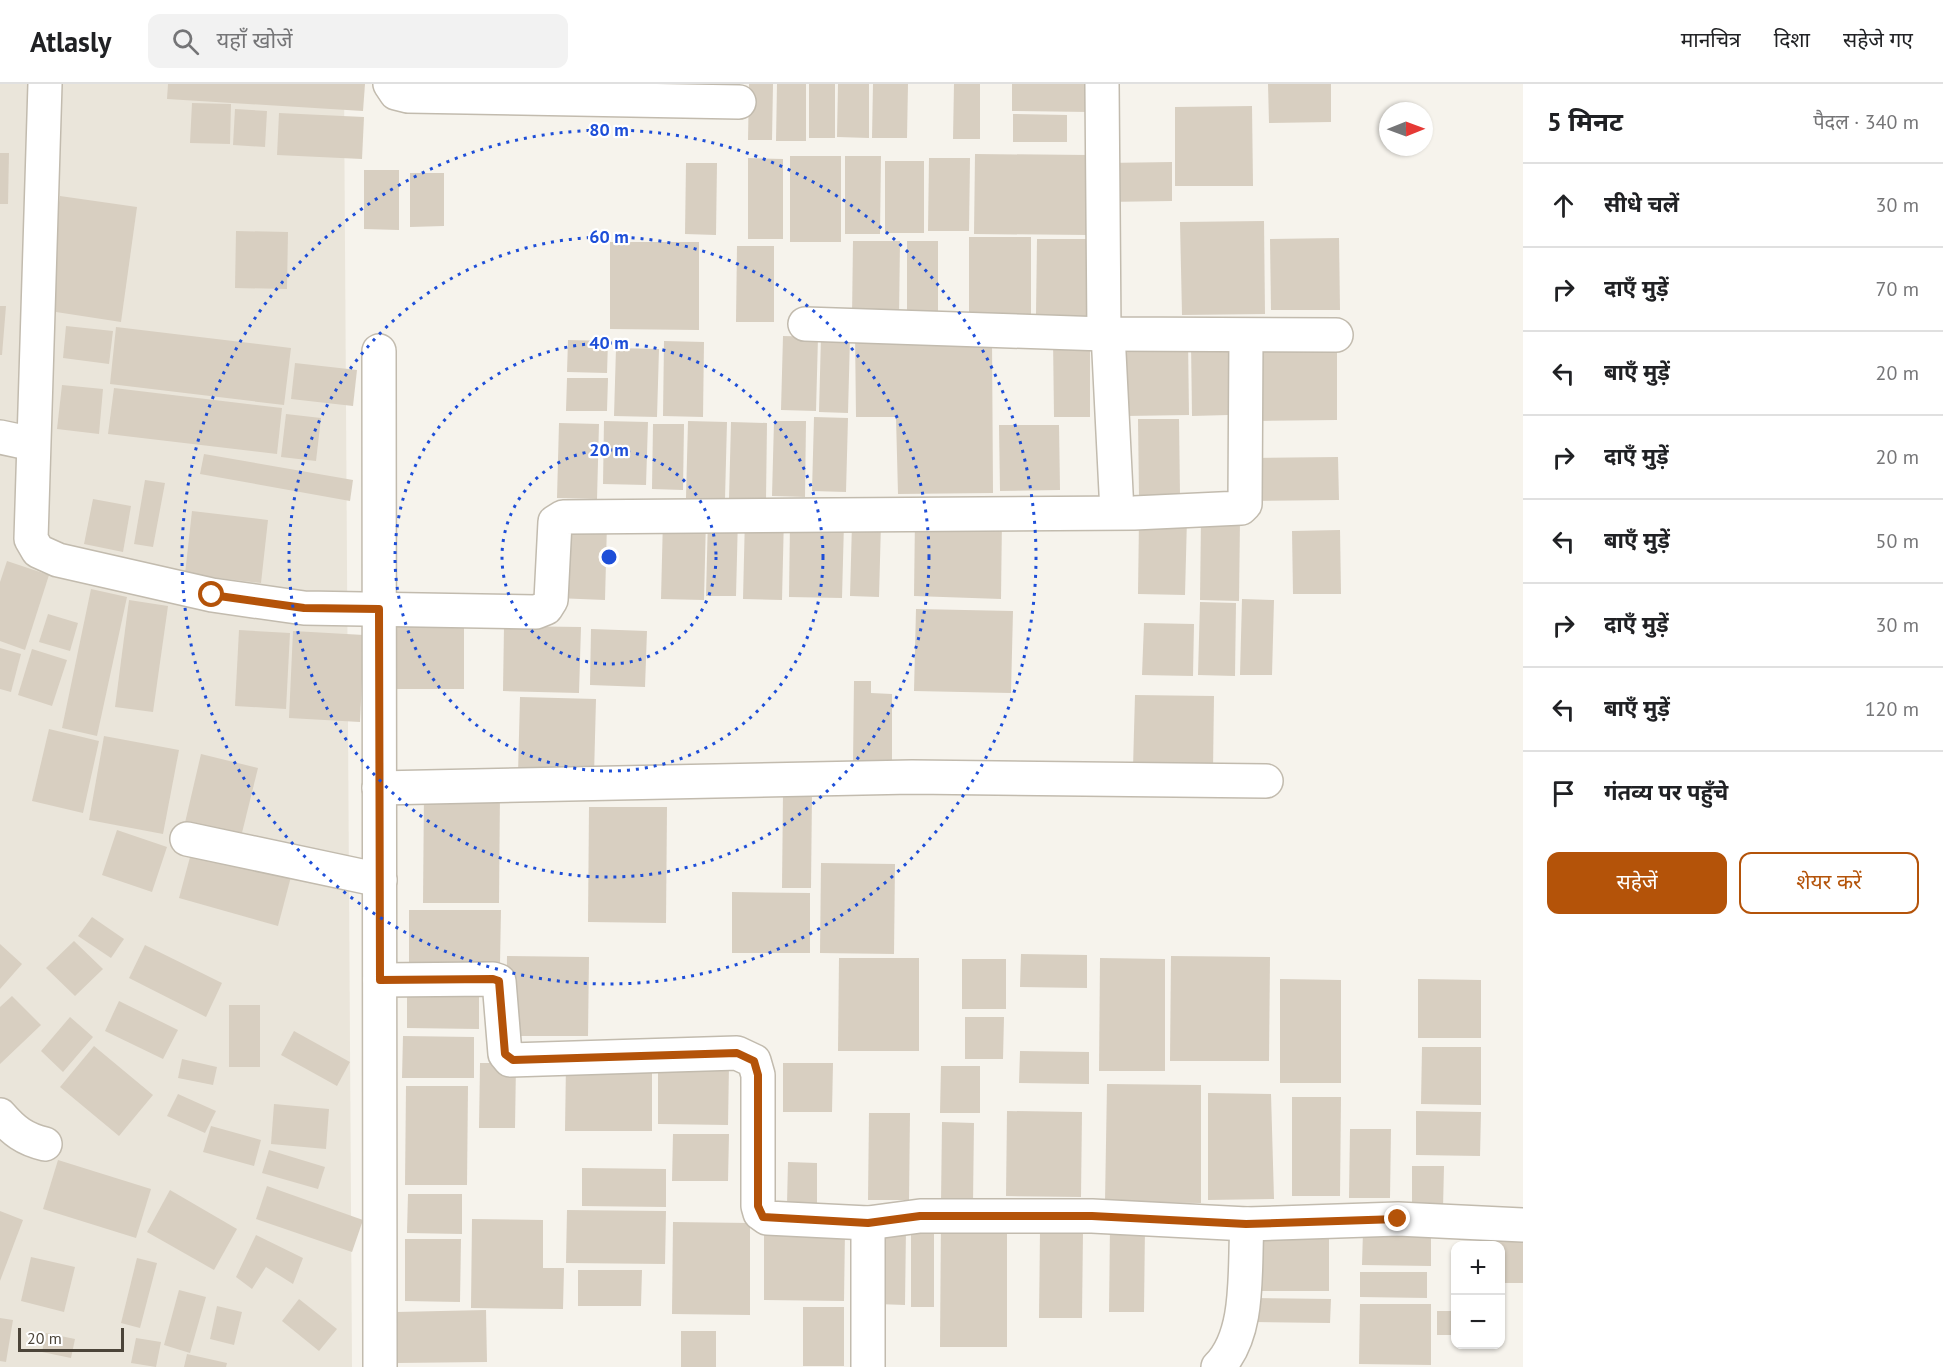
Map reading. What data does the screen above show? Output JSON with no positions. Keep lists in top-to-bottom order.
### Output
{
  "scale_bar": "20 m",
  "north": "right",
  "page": {
    "header": "Atlasly",
    "search": "यहाँ खोजें",
    "nav": ["मानचित्र", "दिशा", "सहेजे गए"],
    "heading": ["5 मिनट", "पैदल · 340 m"],
    "list": [
      ["सीधे चलें", "30 m"],
      ["दाएँ मुड़ें", "70 m"],
      ["बाएँ मुड़ें", "20 m"],
      ["दाएँ मुड़ें", "20 m"],
      ["बाएँ मुड़ें", "50 m"],
      ["दाएँ मुड़ें", "30 m"],
      ["बाएँ मुड़ें", "120 m"],
      "गंतव्य पर पहुँचे"
    ],
    "buttons": ["सहेजें", "शेयर करें"],
    "map_buttons": ["+", "−"],
    "scale": "20 m"
  },
  "rings": [
    "80 m",
    "60 m",
    "40 m",
    "20 m"
  ]
}
